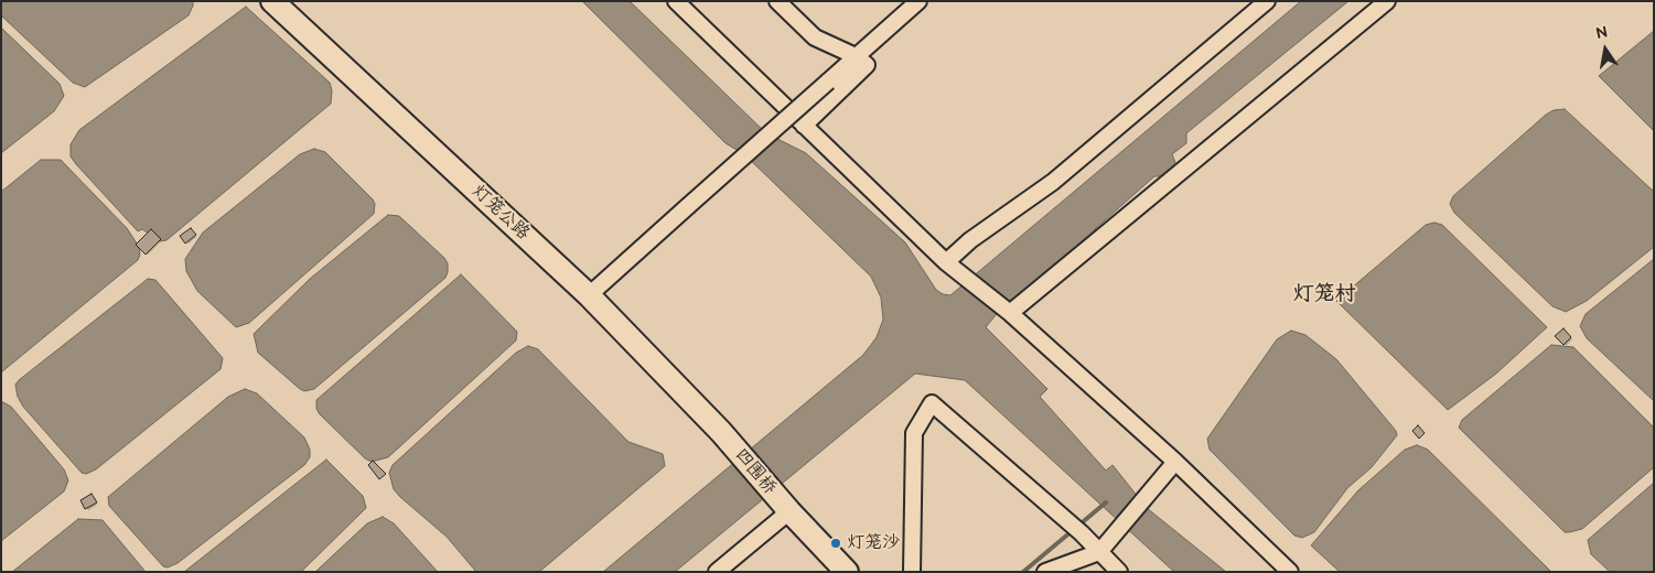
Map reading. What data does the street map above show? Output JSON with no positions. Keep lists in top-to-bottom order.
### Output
{
  "streets": {
    "street": ["灯笼公路", "四围桥"]
  },
  "crossings": [
    ["灯笼公路", "四围桥"]
  ],
  "districts": ["灯笼村"],
  "places": ["灯笼沙"],
  "north": "top"
}
